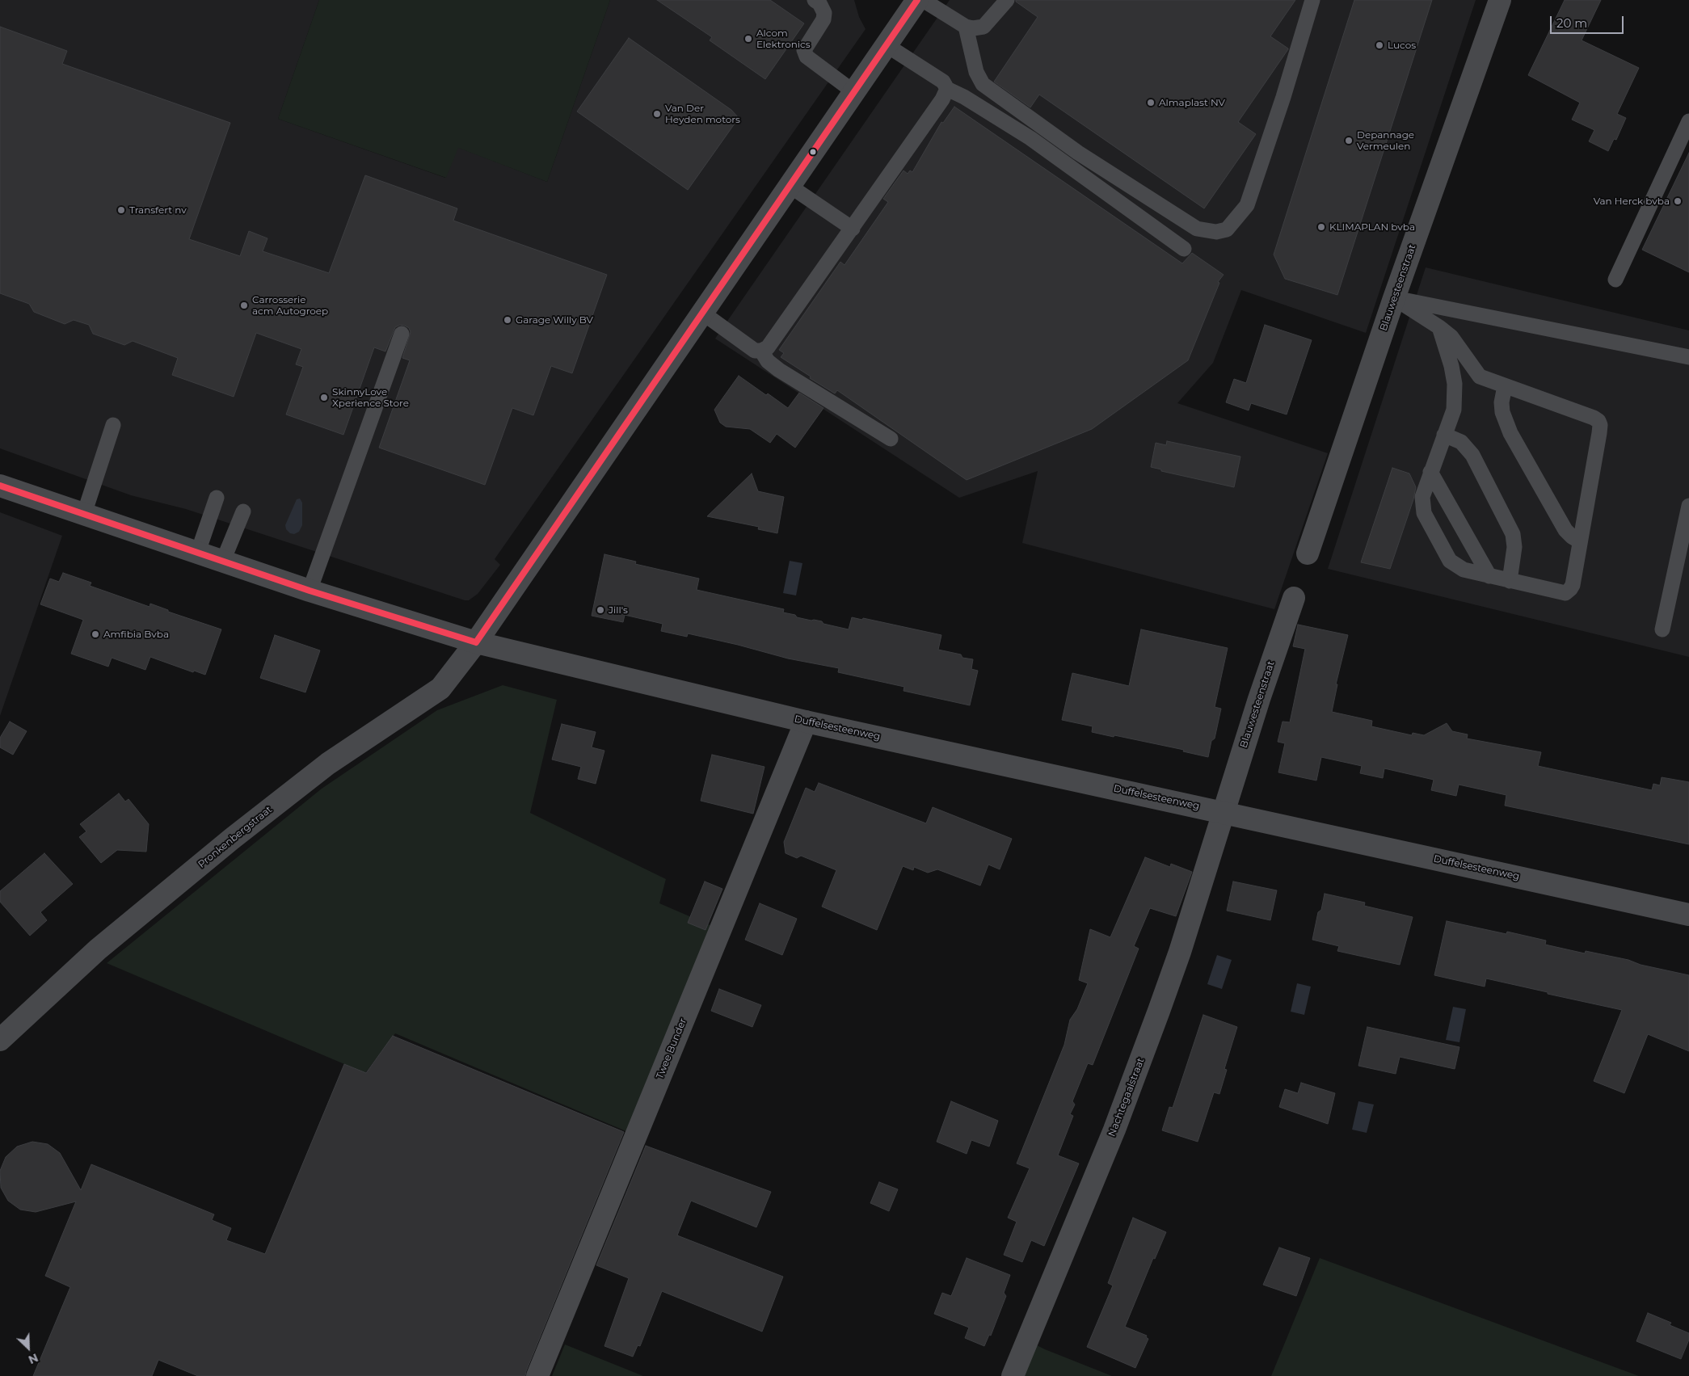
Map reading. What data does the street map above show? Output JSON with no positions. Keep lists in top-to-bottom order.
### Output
{
  "streets": {
    "street": [
      "Blauwesteenstraat",
      "Duffelsesteenweg",
      "Pronkenbergstraat",
      "Twee Bunder",
      "Nachtegaalstraat"
    ]
  },
  "crossings": [
    ["Blauwesteenstraat", "Duffelsesteenweg"],
    ["Blauwesteenstraat", "Nachtegaalstraat"],
    ["Duffelsesteenweg", "Pronkenbergstraat"],
    ["Duffelsesteenweg", "Twee Bunder"],
    ["Duffelsesteenweg", "Nachtegaalstraat"]
  ],
  "places": [
    "Alcom Elektronics",
    "Lucos",
    "Almaplast NV",
    "Van Der Heyden motors",
    "Depannage Vermeulen",
    "Van Herck bvba",
    "Transfert nv",
    "KLIMAPLAN bvba",
    "Carrosserie acm Autogroep",
    "Garage Willy BV",
    "SkinnyLove Xperience Store",
    "Jill's",
    "Amfibia Bvba"
  ],
  "scale_bar": "20 m",
  "north": "bottom right"
}
